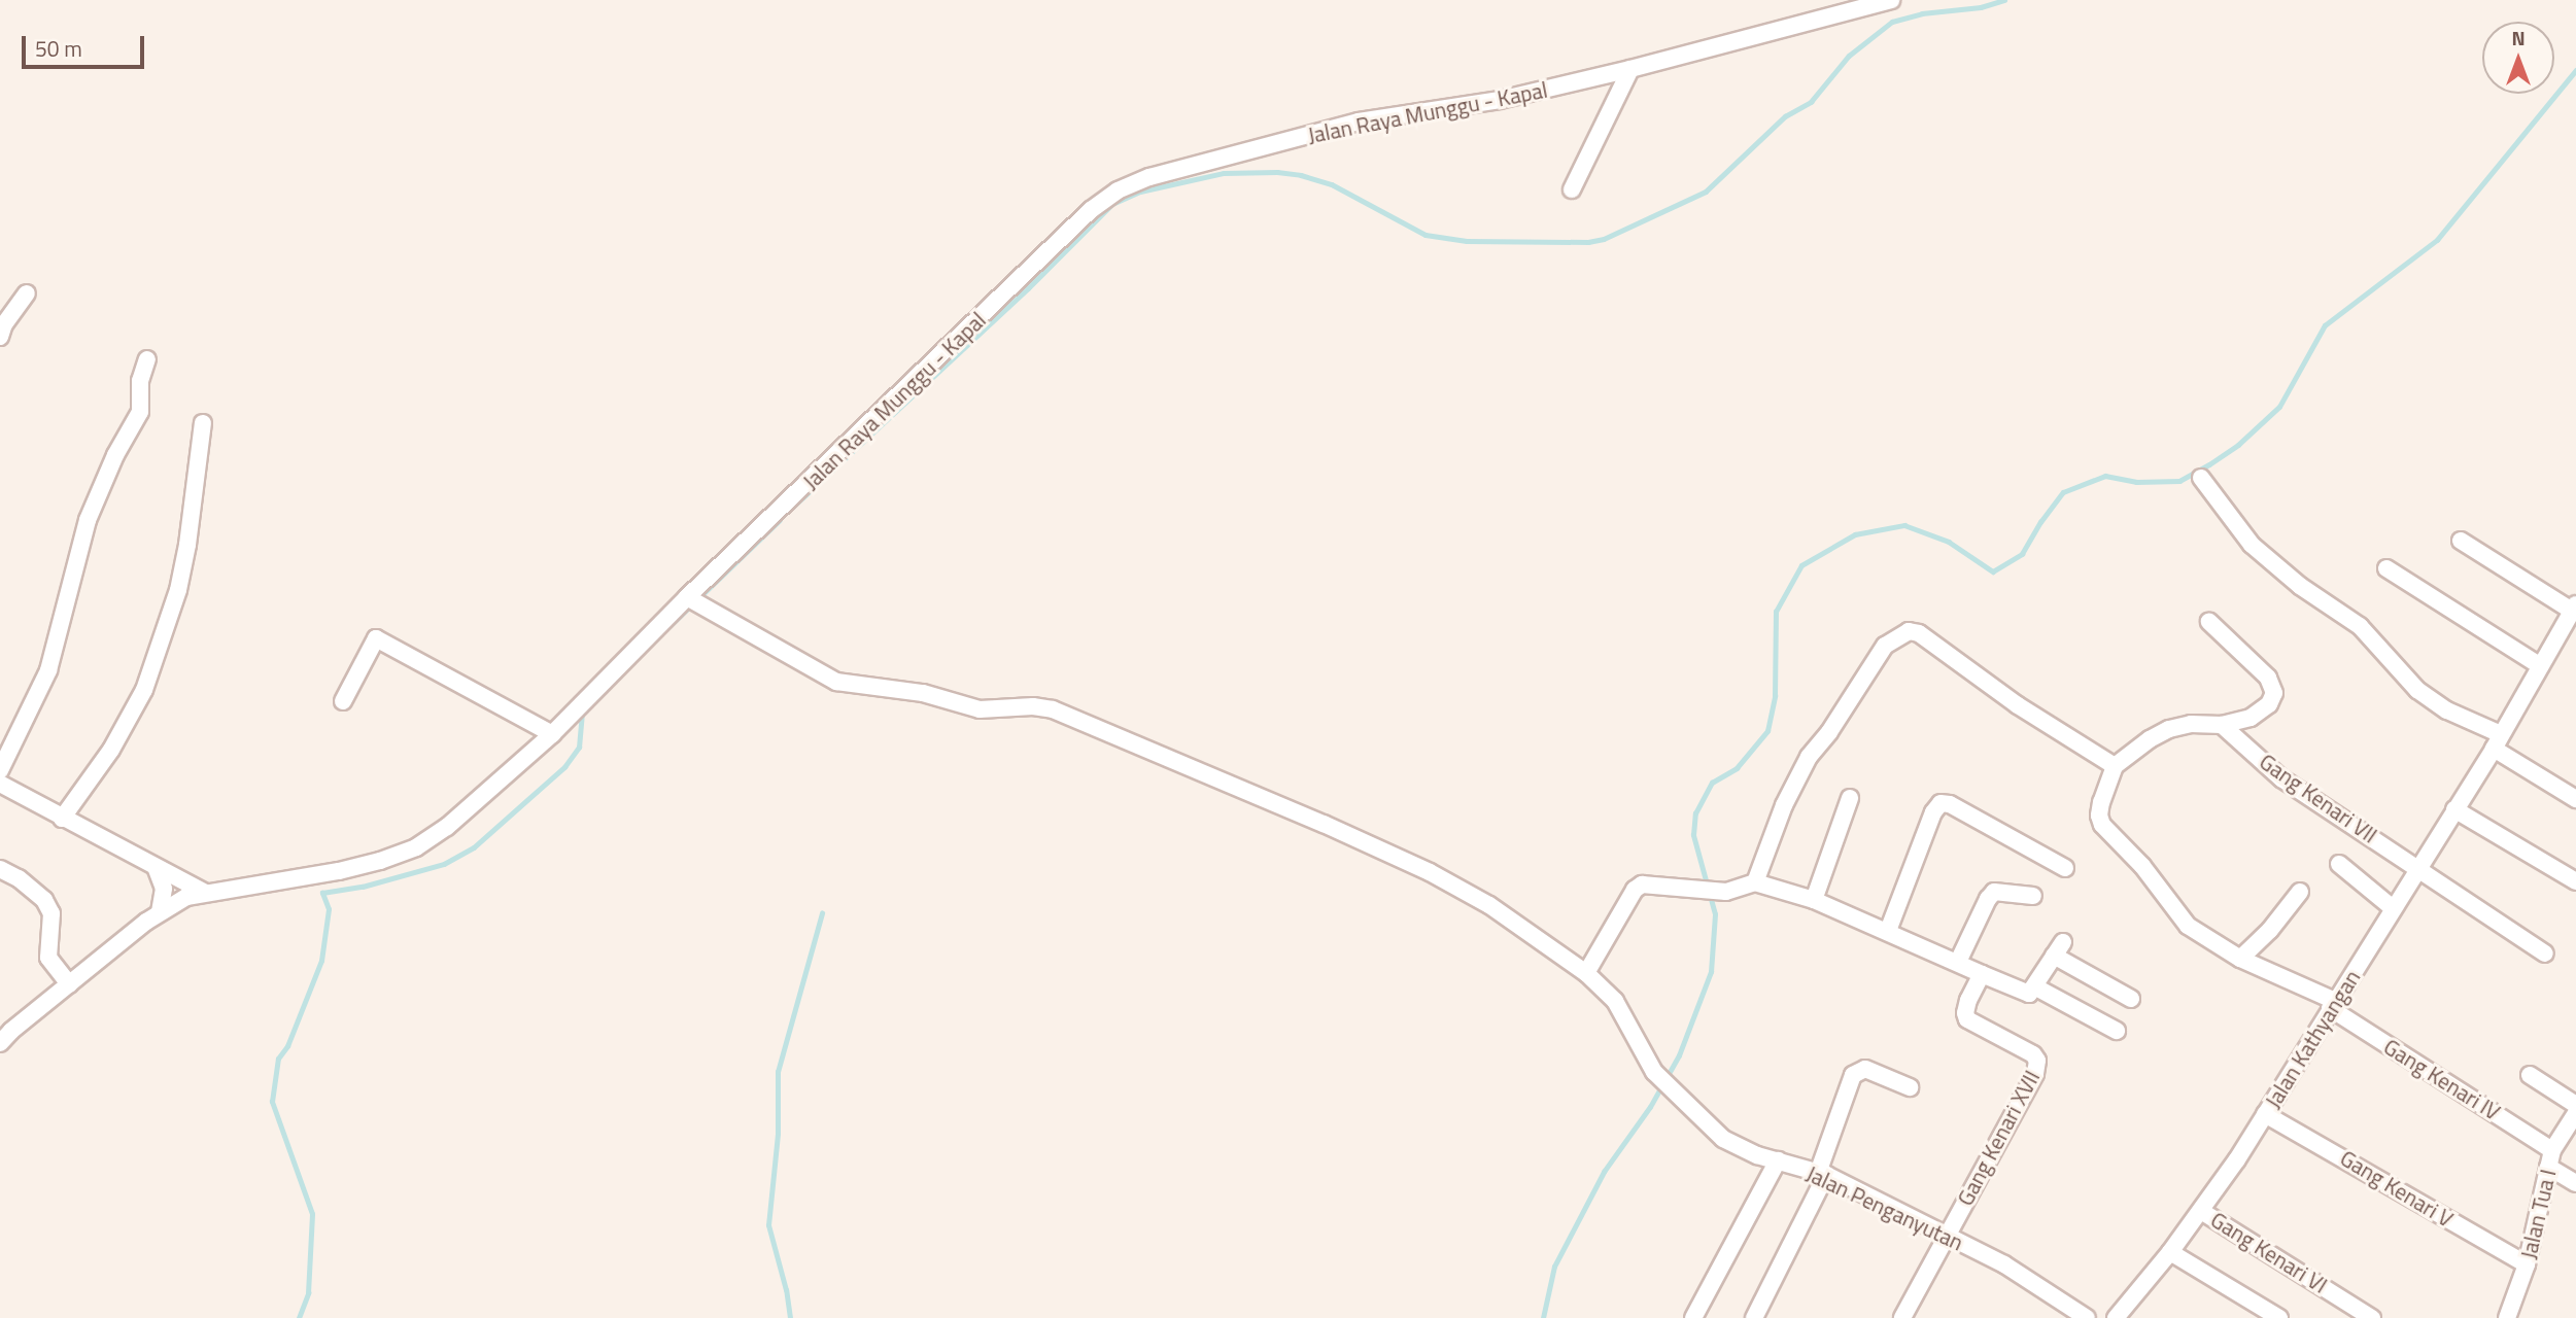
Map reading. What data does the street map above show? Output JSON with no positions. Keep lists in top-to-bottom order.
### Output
{
  "streets": {
    "street": [
      "Jalan Raya Munggu - Kapal",
      "Gang Kenari VII",
      "Jalan Kathyangan",
      "Gang Kenari IV",
      "Gang Kenari XVII",
      "Gang Kenari V",
      "Jalan Penganyutan",
      "Jalan Tua I",
      "Gang Kenari VI"
    ]
  },
  "crossings": [
    ["Jalan Raya Munggu - Kapal", "Jalan Penganyutan"],
    ["Gang Kenari VII", "Jalan Kathyangan"],
    ["Jalan Kathyangan", "Gang Kenari IV"],
    ["Jalan Kathyangan", "Gang Kenari V"],
    ["Jalan Kathyangan", "Gang Kenari VI"],
    ["Gang Kenari IV", "Jalan Tua I"],
    ["Gang Kenari XVII", "Jalan Penganyutan"],
    ["Gang Kenari V", "Jalan Tua I"]
  ],
  "scale_bar": "50 m",
  "north": "top"
}
